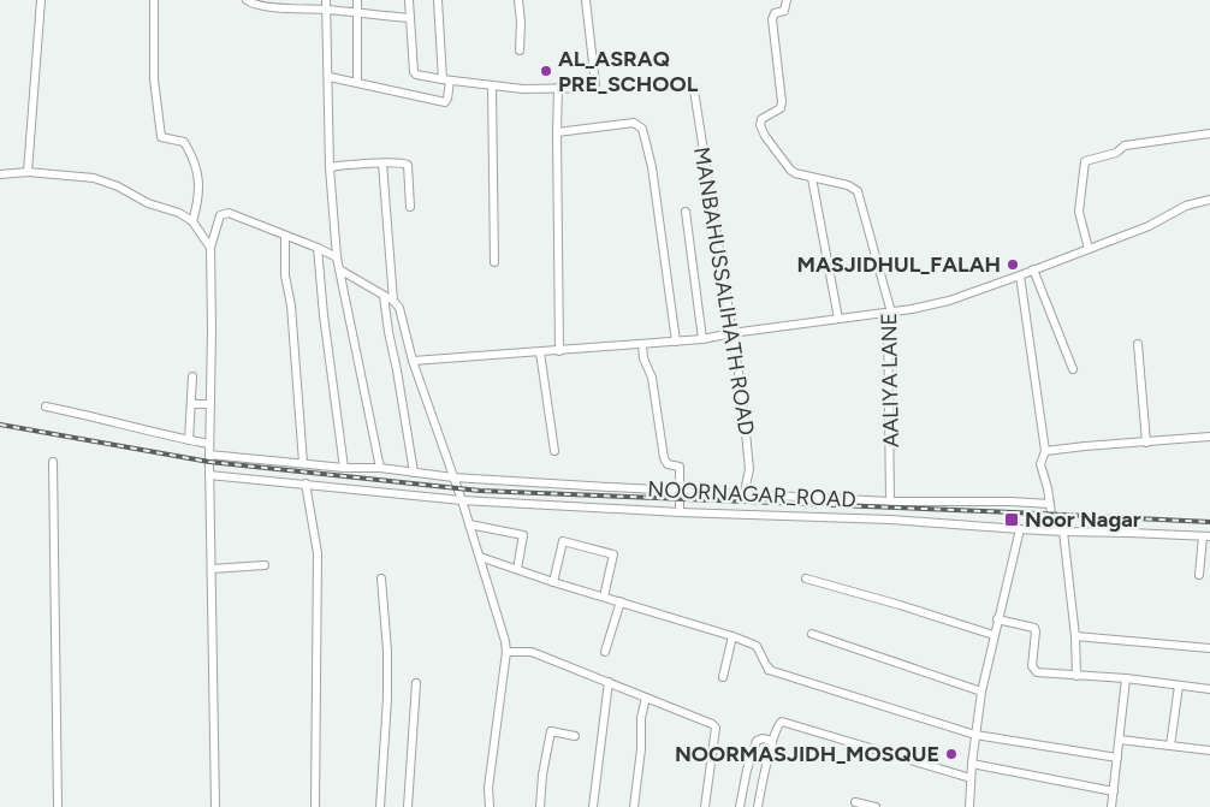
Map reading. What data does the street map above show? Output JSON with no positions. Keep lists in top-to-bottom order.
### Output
{
  "streets": {
    "street": ["MANBAHUSSALIHATH ROAD", "AALIYA LANE", "NOORNAGAR_ROAD"]
  },
  "crossings": [
    ["MANBAHUSSALIHATH ROAD", "NOORNAGAR_ROAD"],
    ["AALIYA LANE", "NOORNAGAR_ROAD"]
  ],
  "places": {
    "other": ["AL_ASRAQ PRE_SCHOOL", "MASJIDHUL_FALAH", "NOORMASJIDH_MOSQUE"],
    "transit": ["Noor Nagar"]
  }
}
